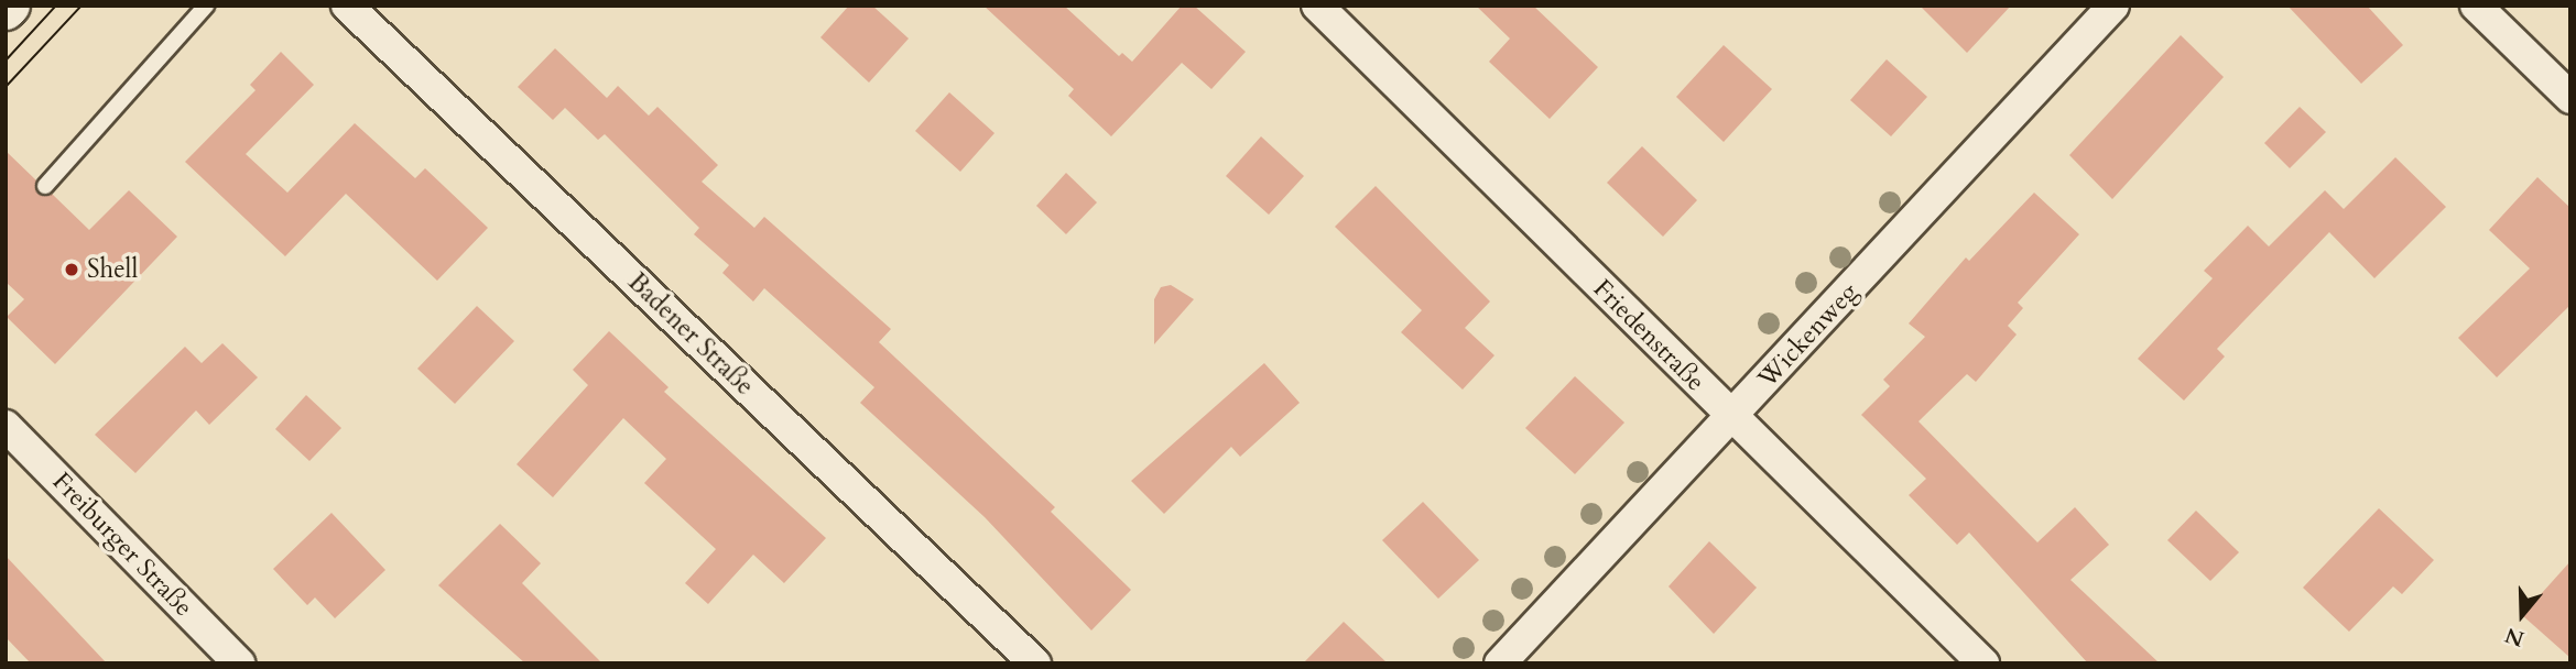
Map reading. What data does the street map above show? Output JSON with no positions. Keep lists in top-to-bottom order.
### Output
{
  "streets": {
    "street": [
      "Badener Straße",
      "Friedenstraße",
      "Wickenweg",
      "Freiburger Straße"
    ]
  },
  "crossings": [
    ["Friedenstraße", "Wickenweg"]
  ],
  "places": ["Shell"],
  "north": "bottom"
}
